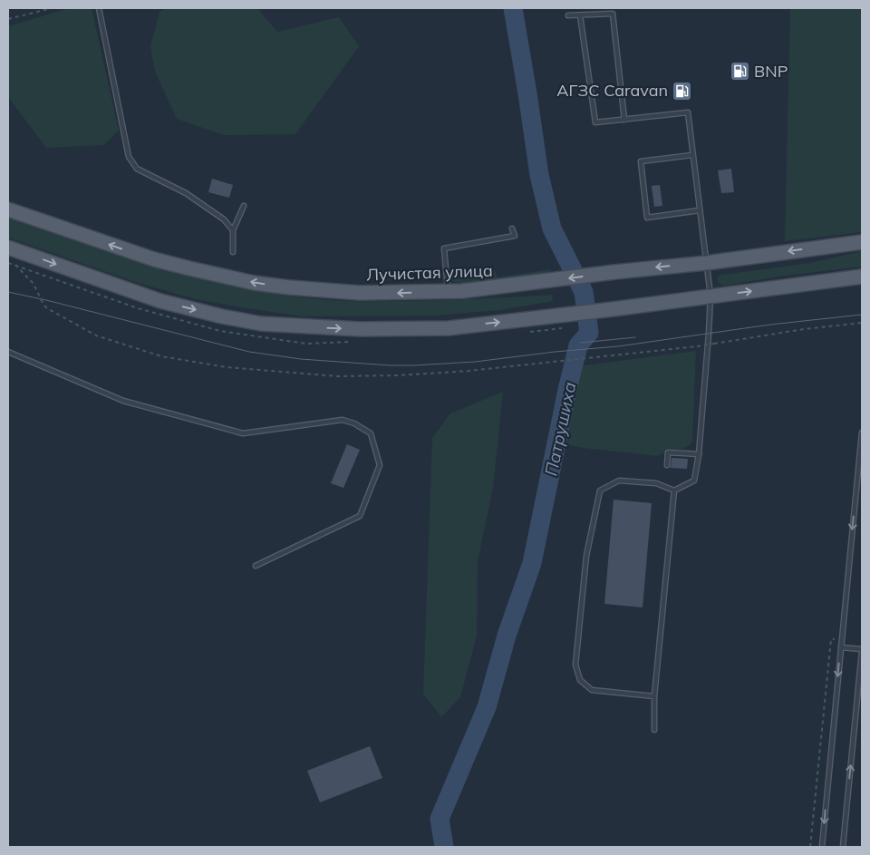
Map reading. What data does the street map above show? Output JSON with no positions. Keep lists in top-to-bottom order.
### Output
{
  "streets": {
    "main road": ["Лучистая улица"]
  },
  "water": ["Патрушиха"],
  "places": {
    "fuel station": ["BNP", "АГЗС Caravan"]
  }
}
